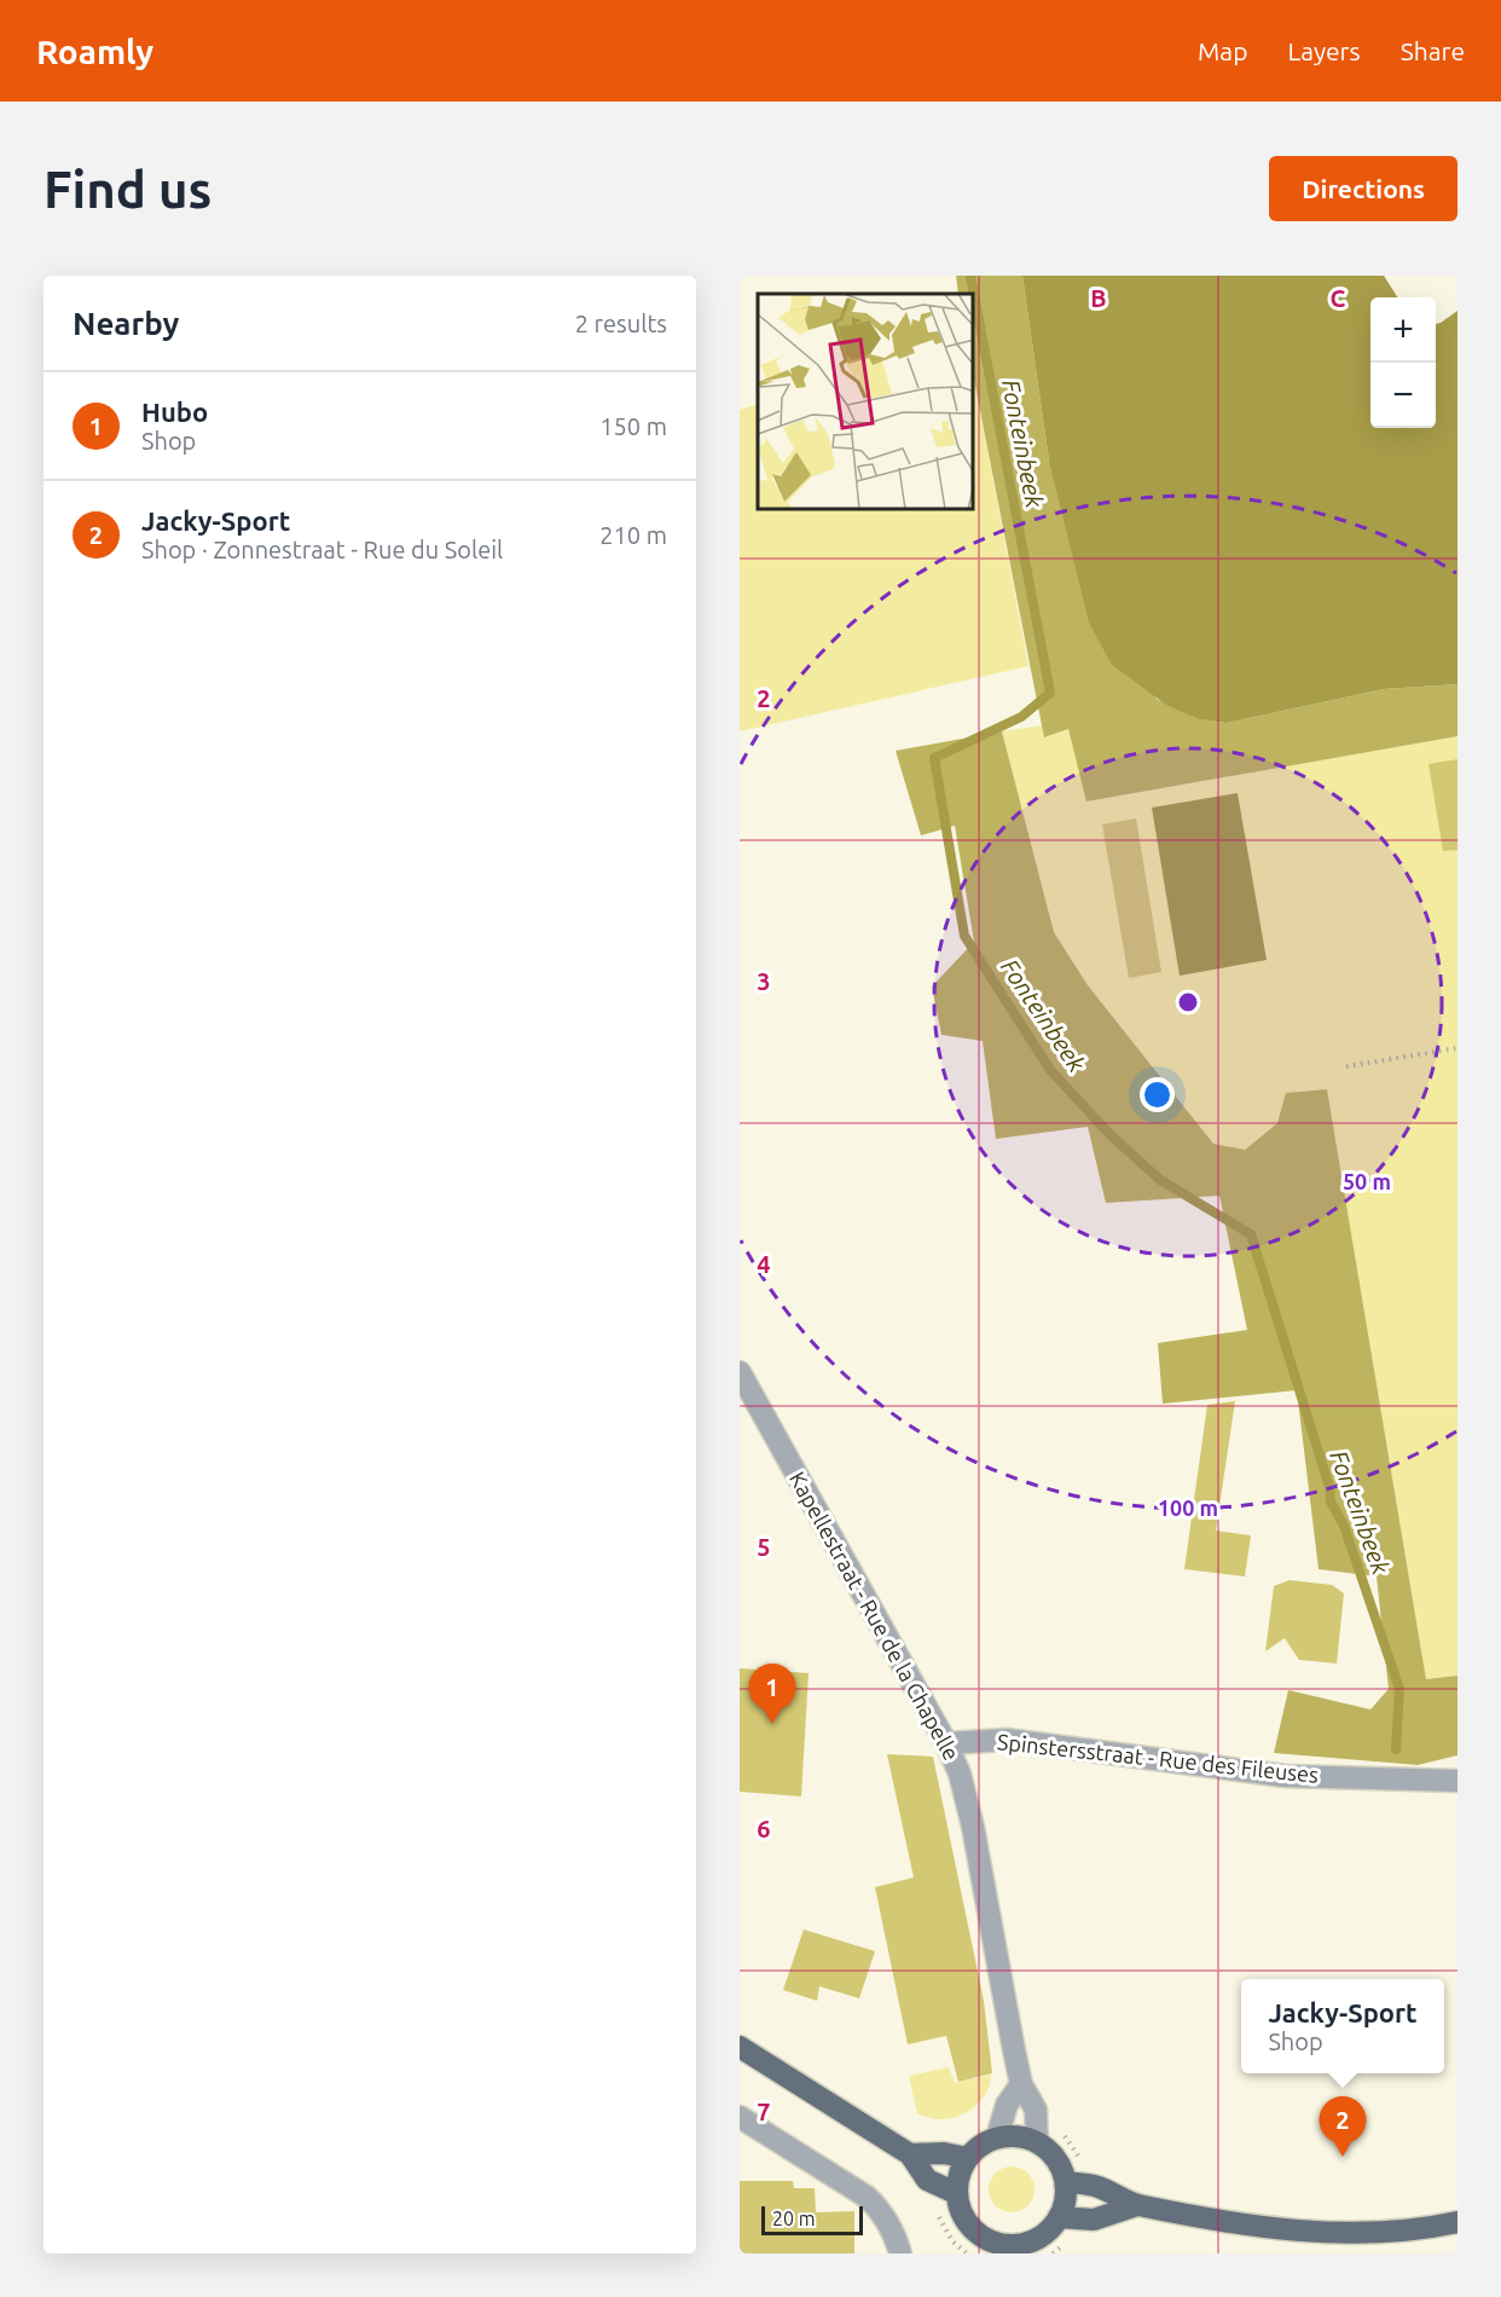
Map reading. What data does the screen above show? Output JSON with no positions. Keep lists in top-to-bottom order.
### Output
{
  "streets": {
    "street": ["Kapellestraat - Rue de la Chapelle", "Spinstersstraat - Rue des Fileuses"]
  },
  "crossings": [
    ["Kapellestraat - Rue de la Chapelle", "Spinstersstraat - Rue des Fileuses"]
  ],
  "water": ["Fonteinbeek"],
  "scale_bar": "20 m",
  "page": {
    "header": "Roamly",
    "nav": ["Map", "Layers", "Share"],
    "buttons": "Directions",
    "title": "Find us",
    "heading": ["Nearby", "2 results"],
    "map_buttons": ["+", "−"],
    "list": [
      {
        "mark": "1",
        "name": "Hubo",
        "note": "Shop",
        "value": "150 m"
      },
      {
        "mark": "2",
        "name": "Jacky-Sport",
        "note": "Shop · Zonnestraat - Rue du Soleil",
        "value": "210 m"
      }
    ],
    "pins": ["1", "2"],
    "popup": ["Jacky-Sport", "Shop"],
    "scale": "20 m"
  },
  "grid": {
    "columns": ["B", "C"],
    "rows": [
      "2",
      "3",
      "4",
      "5",
      "6",
      "7"
    ]
  },
  "rings": ["50 m", "100 m"]
}
